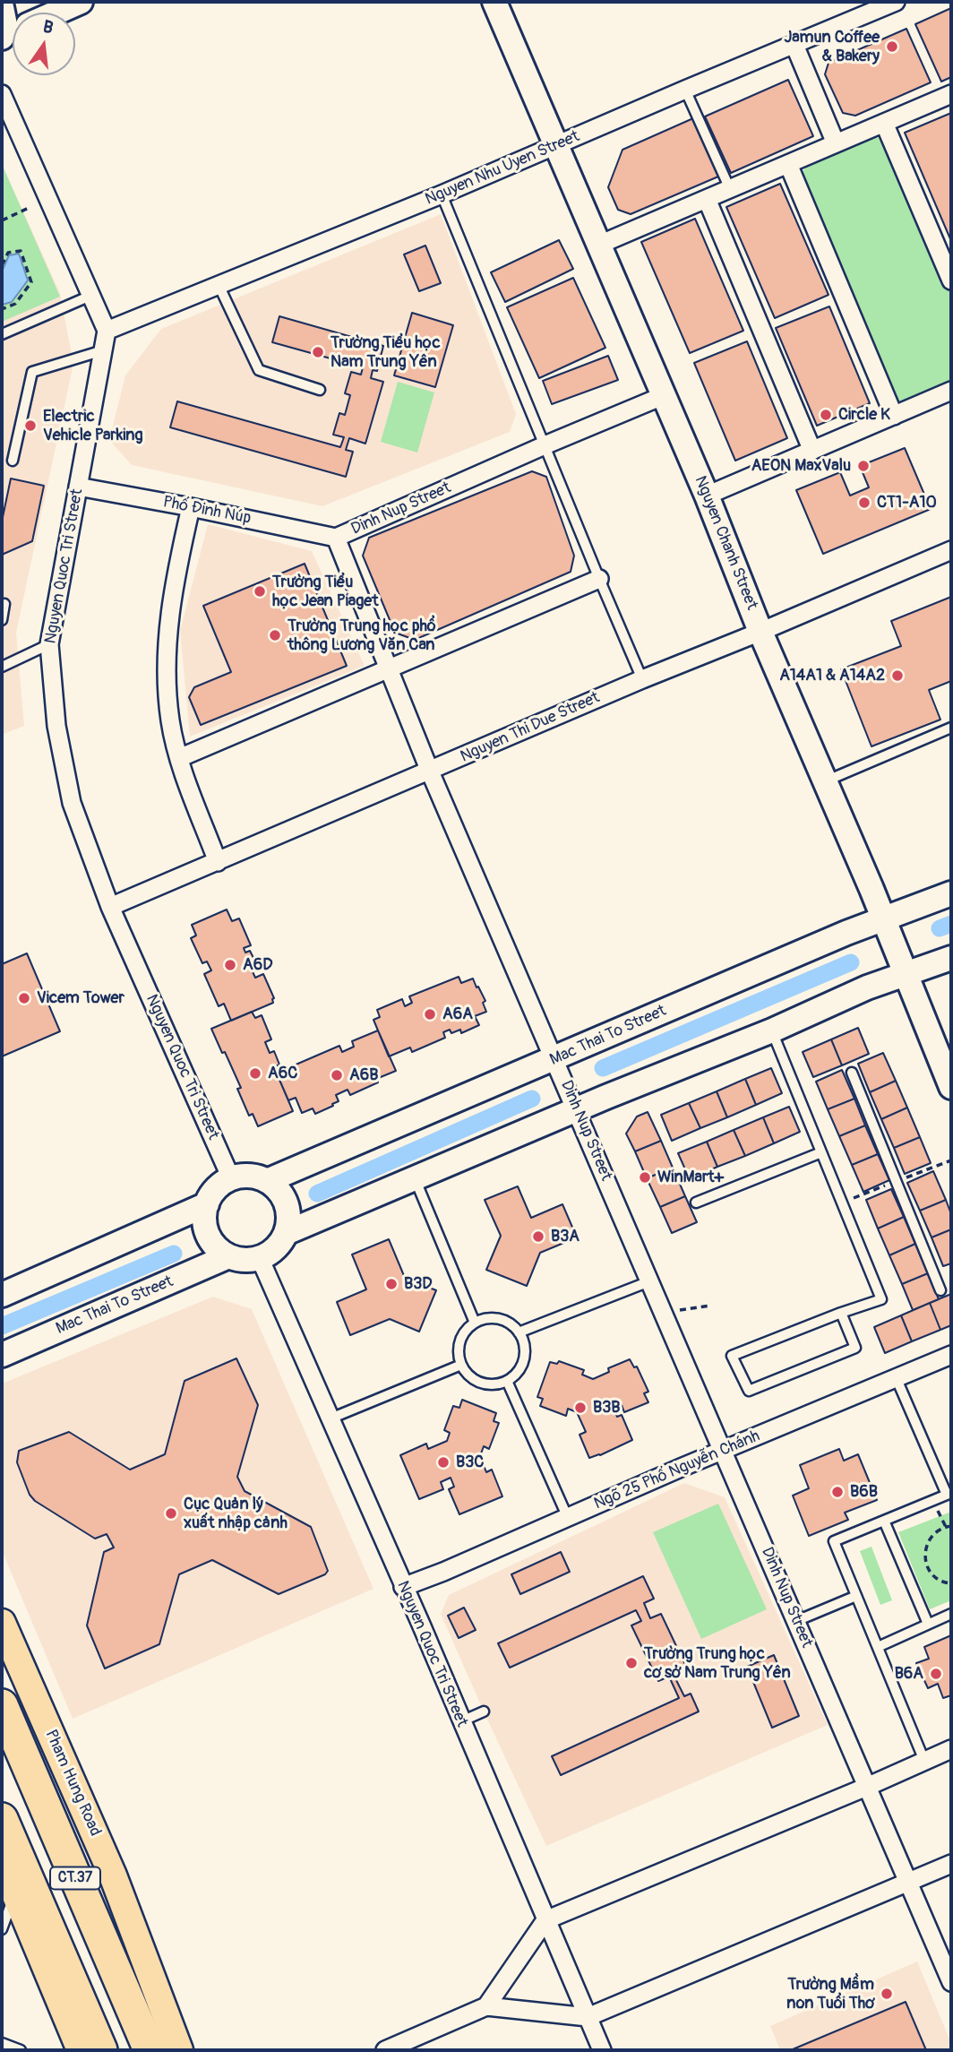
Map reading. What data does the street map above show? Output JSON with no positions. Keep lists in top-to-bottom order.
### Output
{
  "streets": {
    "highway": ["CT.37"],
    "main road": ["Pham Hung Road"],
    "street": [
      "Nguyen Nhu Uyen Street",
      "Dinh Nup Street",
      "Phố Đinh Núp",
      "Nguyen Chanh Street",
      "Nguyen Quoc Tri Street",
      "Nguyen Thi Due Street",
      "Mac Thai To Street",
      "Ngõ 25 Phố Nguyễn Chánh"
    ]
  },
  "crossings": [
    ["Nguyen Nhu Uyen Street", "Nguyen Chanh Street"],
    ["Nguyen Nhu Uyen Street", "Nguyen Quoc Tri Street"],
    ["Dinh Nup Street", "Phố Đinh Núp"],
    ["Dinh Nup Street", "Nguyen Chanh Street"],
    ["Dinh Nup Street", "Nguyen Thi Due Street"],
    ["Dinh Nup Street", "Mac Thai To Street"],
    ["Dinh Nup Street", "Ngõ 25 Phố Nguyễn Chánh"],
    ["Phố Đinh Núp", "Nguyen Quoc Tri Street"],
    ["Nguyen Chanh Street", "Nguyen Thi Due Street"],
    ["Nguyen Chanh Street", "Mac Thai To Street"],
    ["Nguyen Quoc Tri Street", "Nguyen Thi Due Street"],
    ["Nguyen Quoc Tri Street", "Mac Thai To Street"],
    ["Nguyen Quoc Tri Street", "Ngõ 25 Phố Nguyễn Chánh"]
  ],
  "places": [
    "Jamun Coffee & Bakery",
    "Trường Tiểu học Nam Trung Yên",
    "Circle K",
    "Electric Vehicle Parking",
    "AEON MaxValu",
    "CT1-A10",
    "Trường Tiểu học Jean Piaget",
    "Trường Trung học phổ thông Lương Văn Can",
    "A14A1 & A14A2",
    "A6D",
    "Vicem Tower",
    "A6A",
    "A6C",
    "A6B",
    "WinMart+",
    "B3A",
    "B3D",
    "B3B",
    "B3C",
    "B6B",
    "Cục Quản lý xuất nhập cảnh",
    "Trường Trung học cơ sở Nam Trung Yên",
    "B6A",
    "Trường Mầm non Tuổi Thơ"
  ],
  "north": "top"
}
